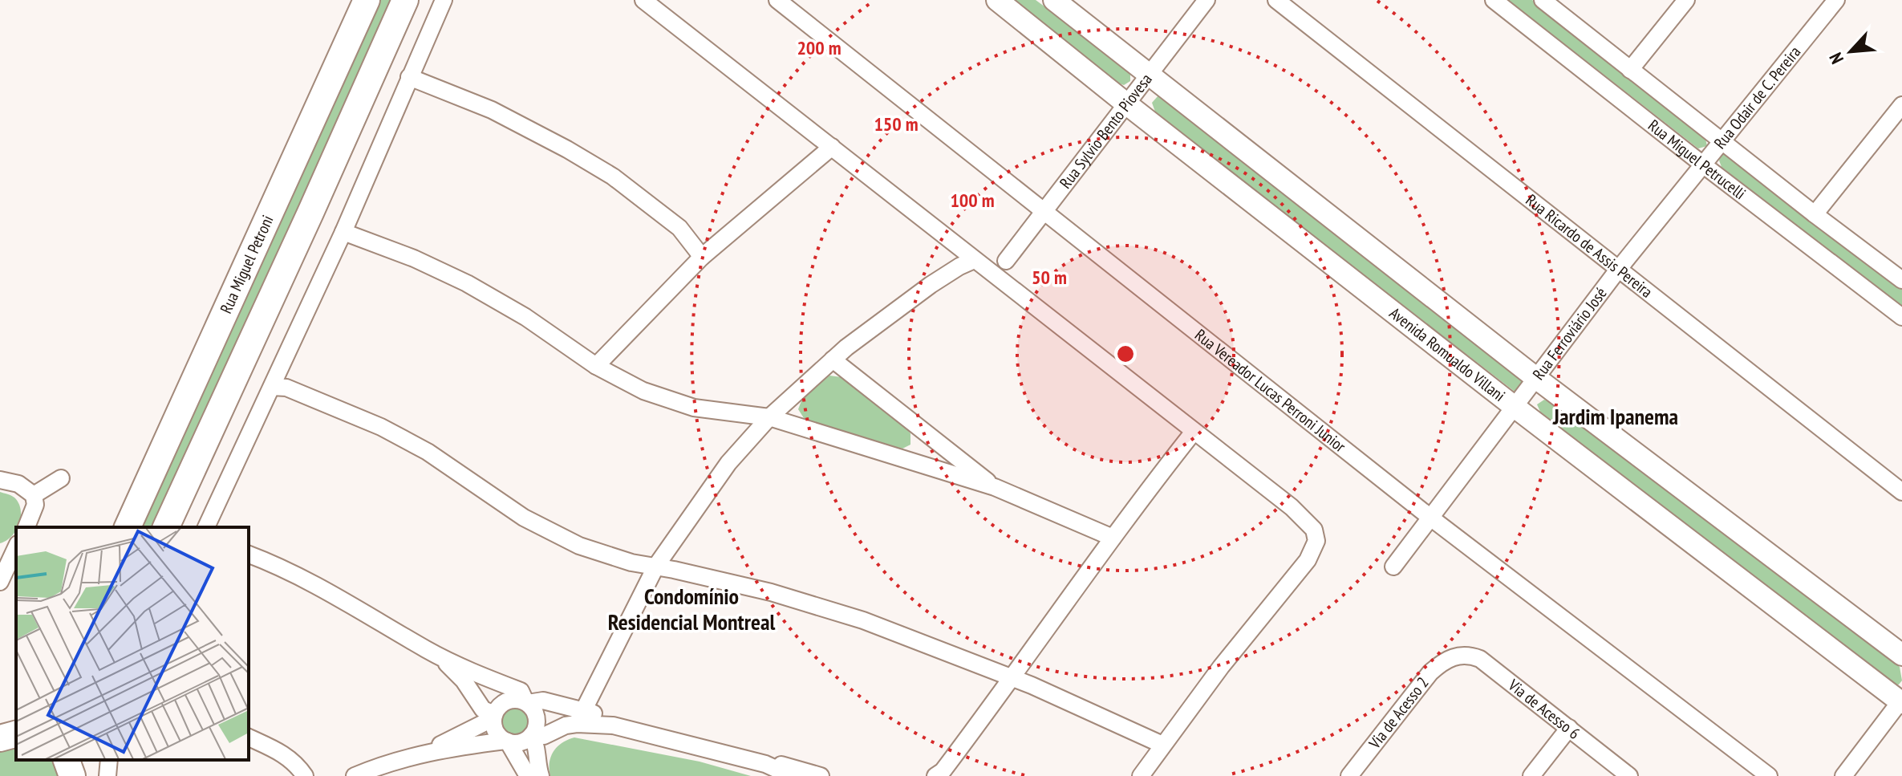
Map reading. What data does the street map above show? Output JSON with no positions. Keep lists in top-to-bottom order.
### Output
{
  "streets": {
    "main road": ["Rua Miguel Petroni"],
    "street": [
      "Rua Odair de C. Pereira",
      "Rua Sylvio Bento Piovesa",
      "Rua Miguel Petrucelli",
      "Rua Ricardo de Assis Pereira",
      "Rua Ferroviário José",
      "Avenida Romualdo Villani",
      "Rua Vereador Lucas Perroni Junior",
      "Via de Acesso 6",
      "Via de Acesso 2"
    ]
  },
  "crossings": [
    ["Rua Odair de C. Pereira", "Rua Miguel Petrucelli"],
    ["Rua Odair de C. Pereira", "Rua Ferroviário José"],
    ["Rua Sylvio Bento Piovesa", "Avenida Romualdo Villani"],
    ["Rua Sylvio Bento Piovesa", "Rua Vereador Lucas Perroni Junior"],
    ["Rua Miguel Petrucelli", "Rua Ferroviário José"],
    ["Rua Ricardo de Assis Pereira", "Rua Ferroviário José"],
    ["Rua Ferroviário José", "Avenida Romualdo Villani"],
    ["Rua Ferroviário José", "Rua Vereador Lucas Perroni Junior"],
    ["Via de Acesso 6", "Via de Acesso 2"]
  ],
  "districts": ["Jardim Ipanema", "Condomínio Residencial Montreal"],
  "north": "bottom left",
  "rings": [
    "200 m",
    "150 m",
    "100 m",
    "50 m"
  ]
}
